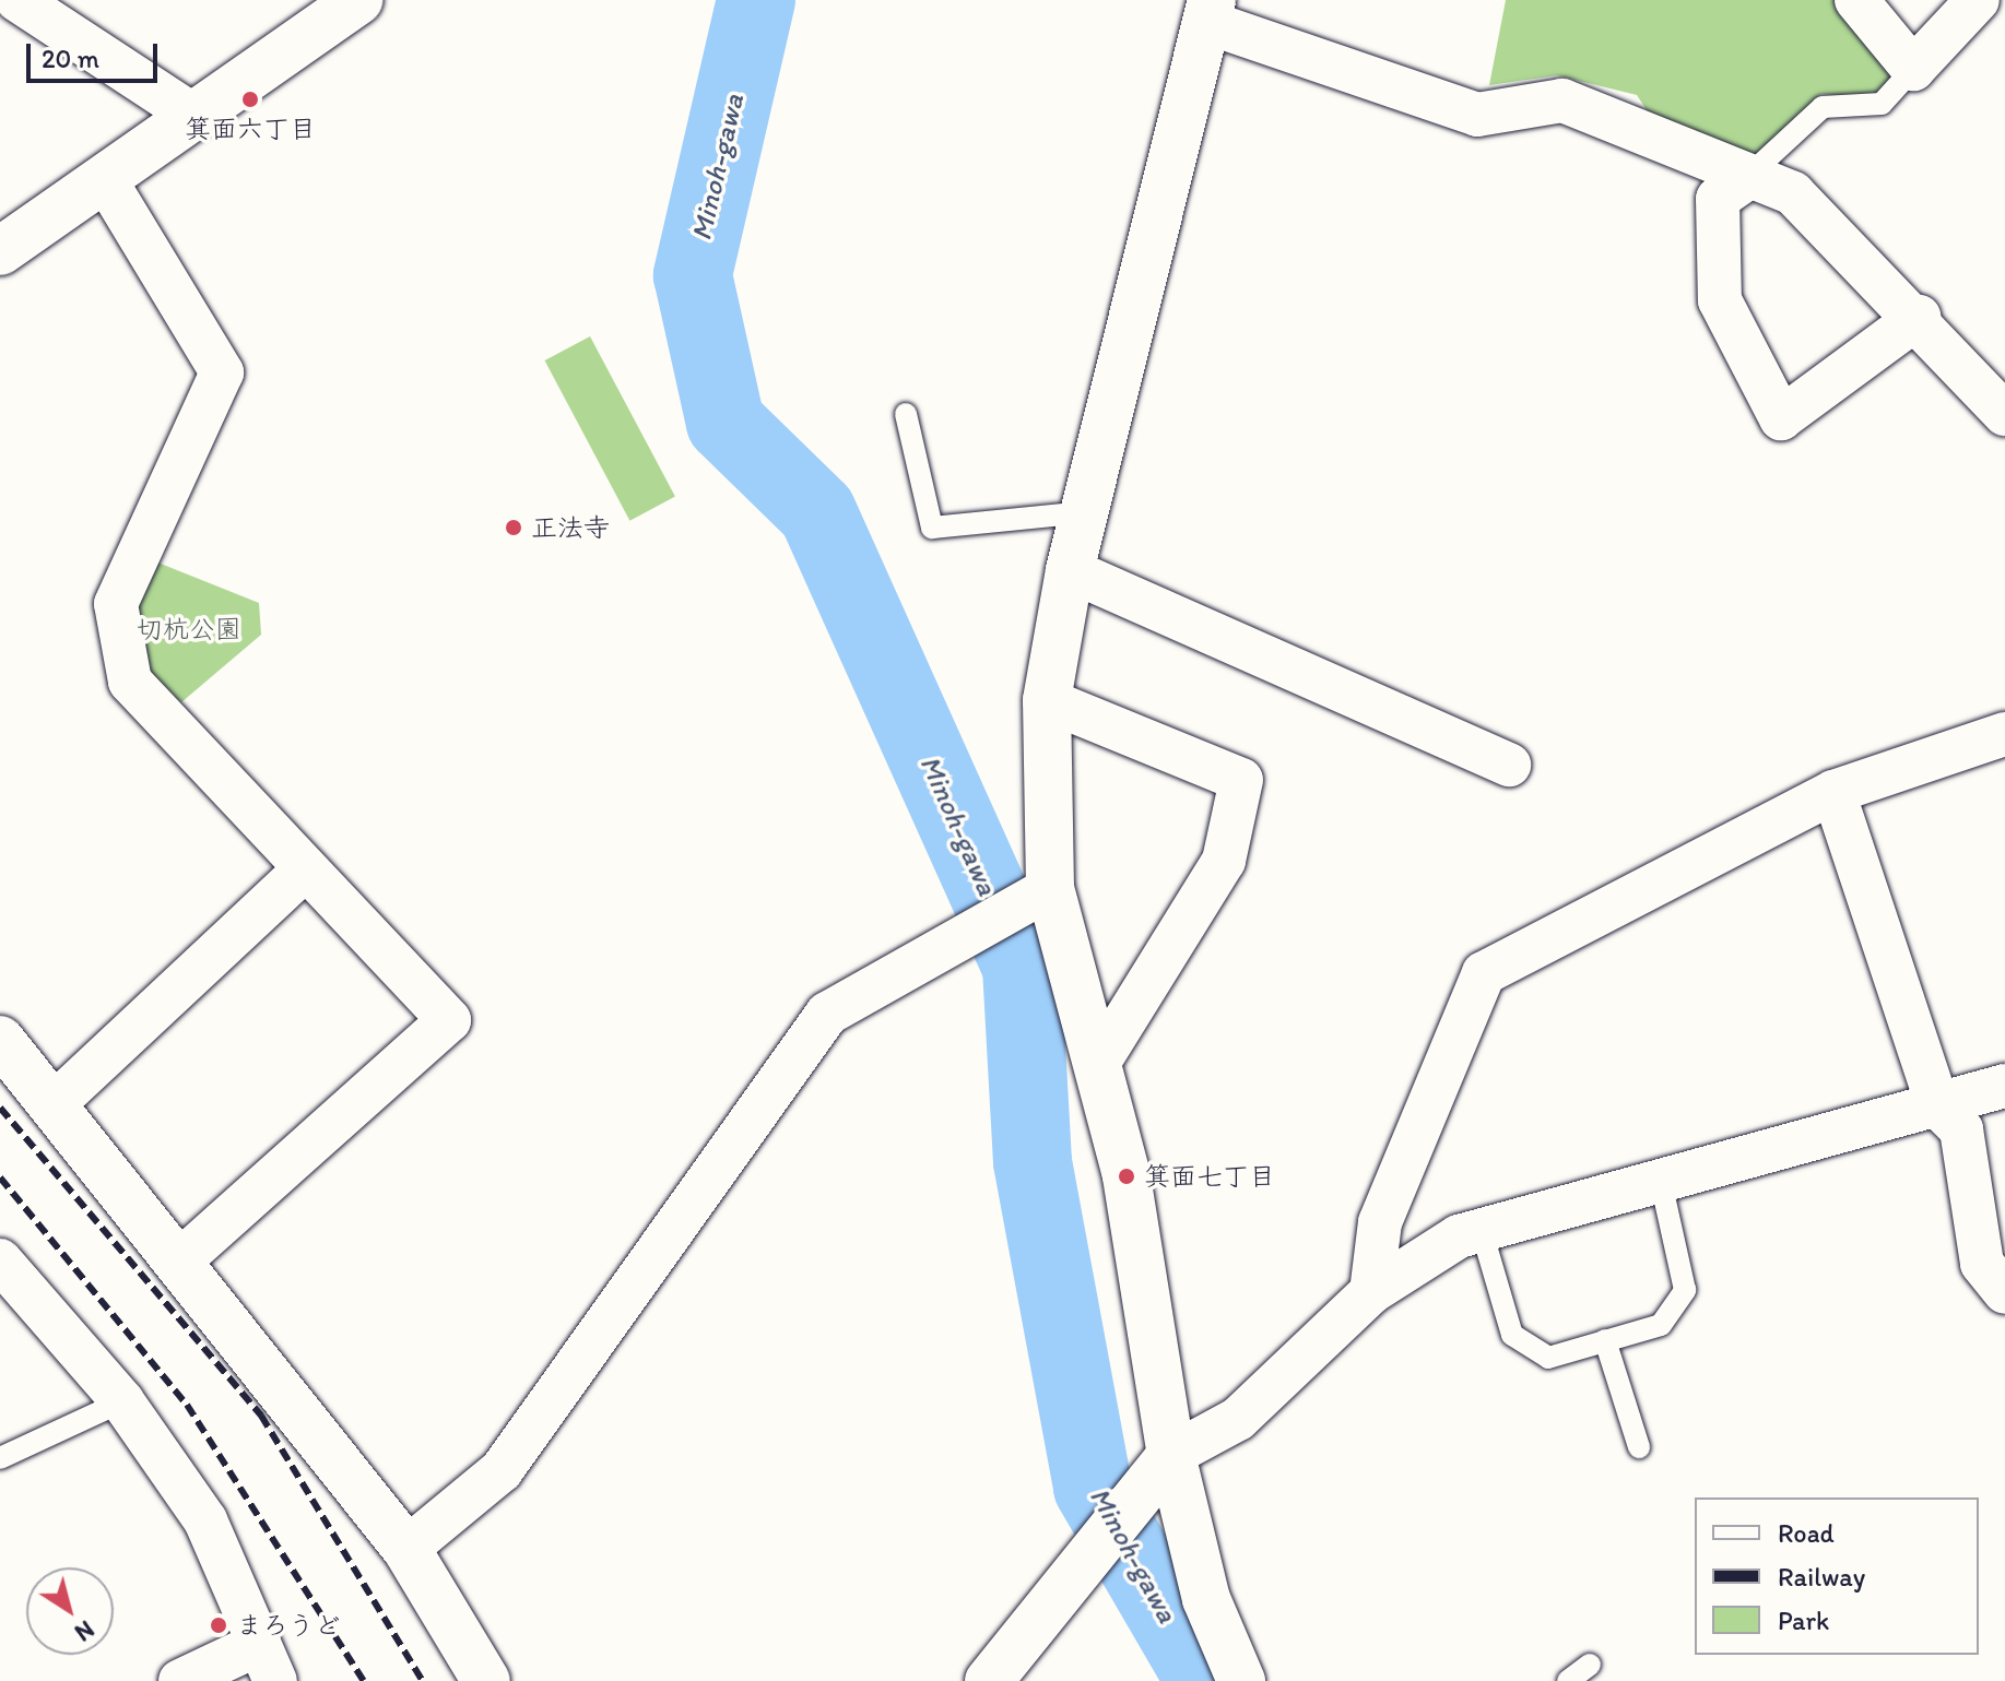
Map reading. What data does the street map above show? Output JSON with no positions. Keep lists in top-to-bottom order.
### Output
{
  "water": ["Minoh-gawa"],
  "parks": ["切杭公園"],
  "places": [
    "箕面六丁目",
    "正法寺",
    "箕面七丁目",
    "まろうど"
  ],
  "legend": ["Road", "Railway", "Park"],
  "scale_bar": "20 m",
  "north": "bottom right"
}
